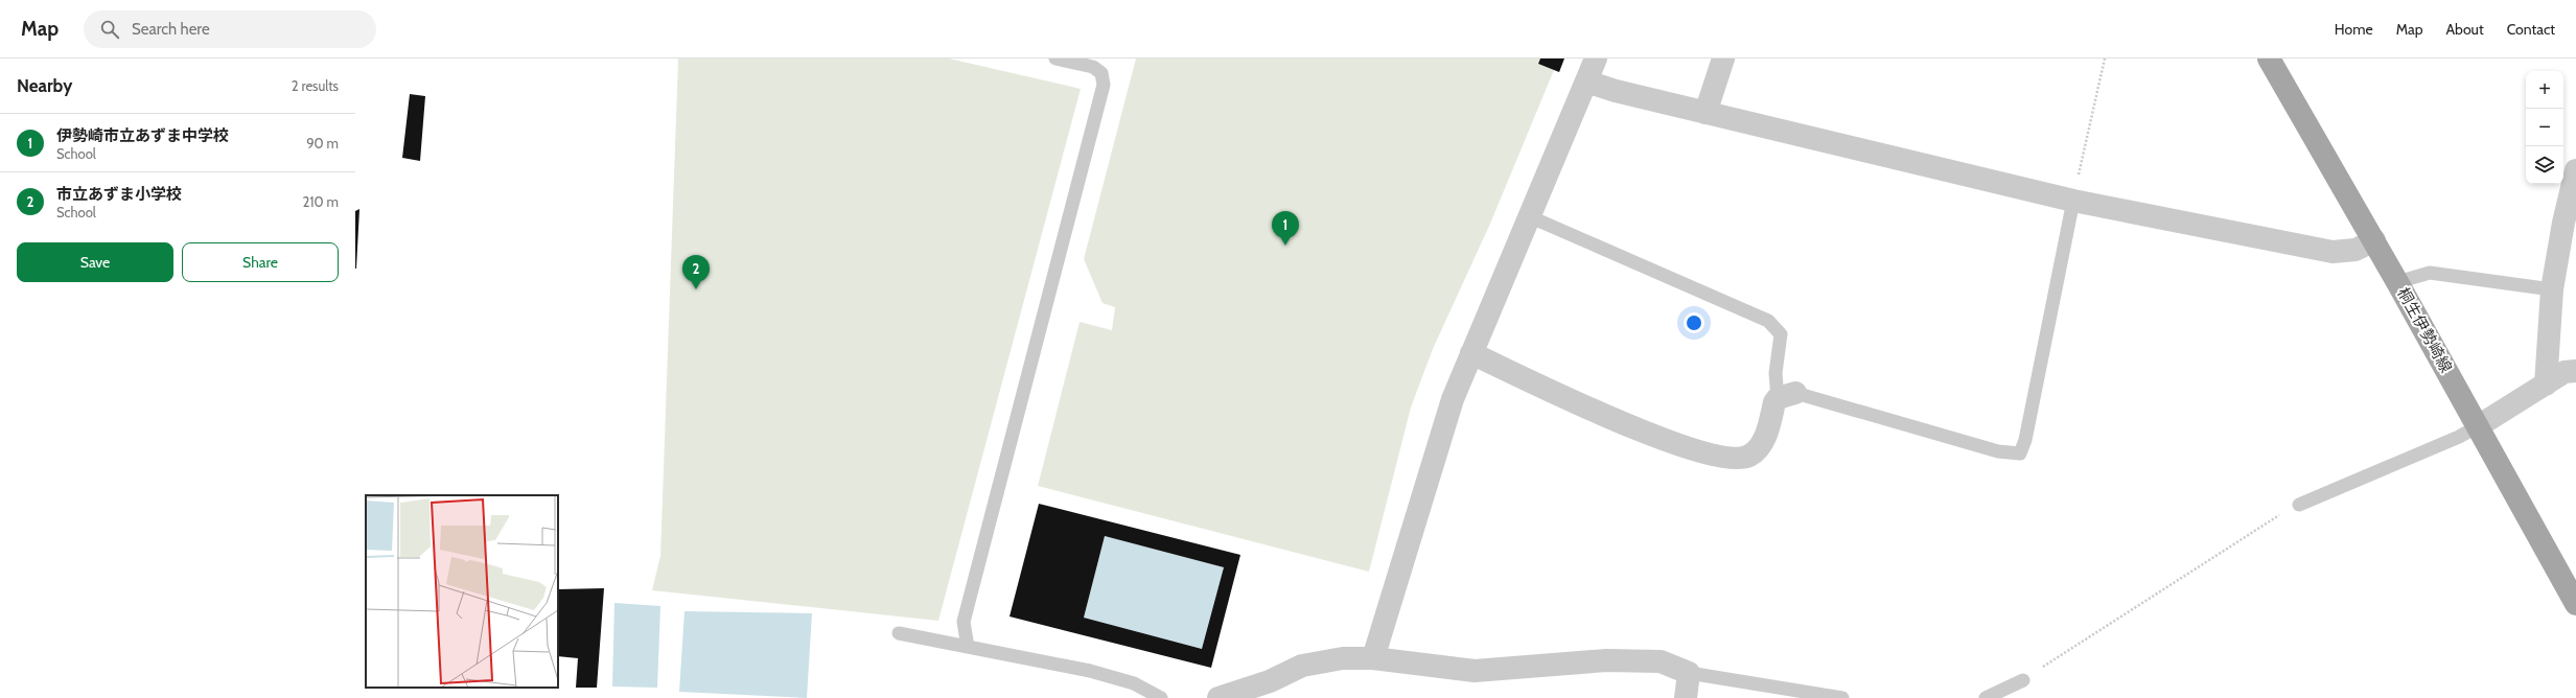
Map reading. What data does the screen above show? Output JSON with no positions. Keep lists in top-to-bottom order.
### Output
{
  "streets": {
    "main road": ["桐生伊勢崎線"]
  },
  "page": {
    "header": "Map",
    "search": "Search here",
    "nav": [
      "Home",
      "Map",
      "About",
      "Contact"
    ],
    "heading": ["Nearby", "2 results"],
    "map_buttons": ["+", "−"],
    "list": [
      {
        "mark": "1",
        "name": "伊勢崎市立あずま中学校",
        "note": "School",
        "value": "90 m"
      },
      {
        "mark": "2",
        "name": "市立あずま小学校",
        "note": "School",
        "value": "210 m"
      }
    ],
    "pins": ["1", "2"],
    "buttons": ["Save", "Share"]
  }
}
